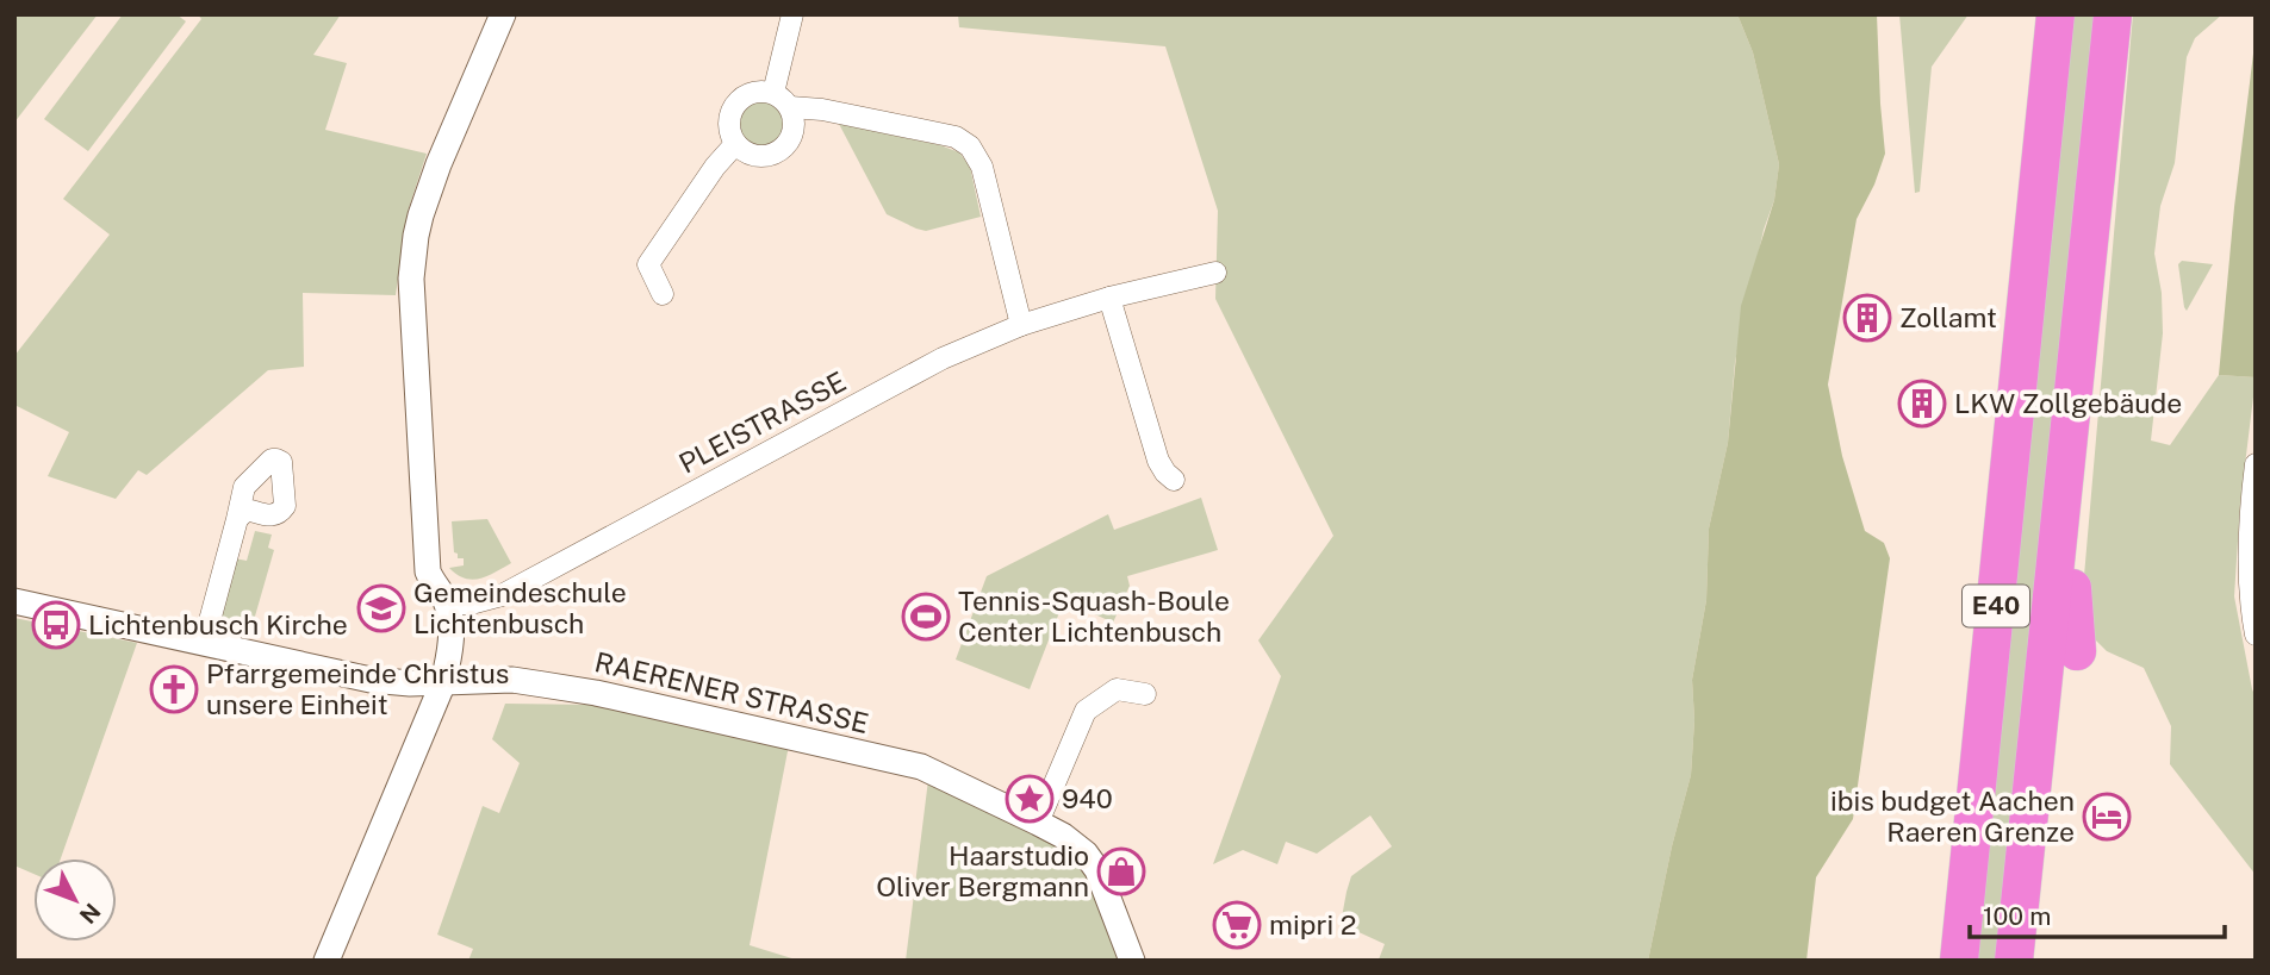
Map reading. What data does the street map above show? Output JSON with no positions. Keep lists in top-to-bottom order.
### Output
{
  "streets": {
    "highway": ["E40"],
    "street": ["PLEISTRASSE", "RAERENER STRASSE"]
  },
  "places": {
    "building": ["Zollamt", "LKW Zollgebäude"],
    "school or university": ["Gemeindeschule Lichtenbusch"],
    "sports": ["Tennis-Squash-Boule Center Lichtenbusch"],
    "bus stop": ["Lichtenbusch Kirche"],
    "church": ["Pfarrgemeinde Christus unsere Einheit"],
    "place": ["940"],
    "hotel": ["ibis budget Aachen Raeren Grenze"],
    "shop": ["Haarstudio Oliver Bergmann"],
    "supermarket": ["mipri 2"]
  },
  "scale_bar": "100 m",
  "north": "bottom right"
}
